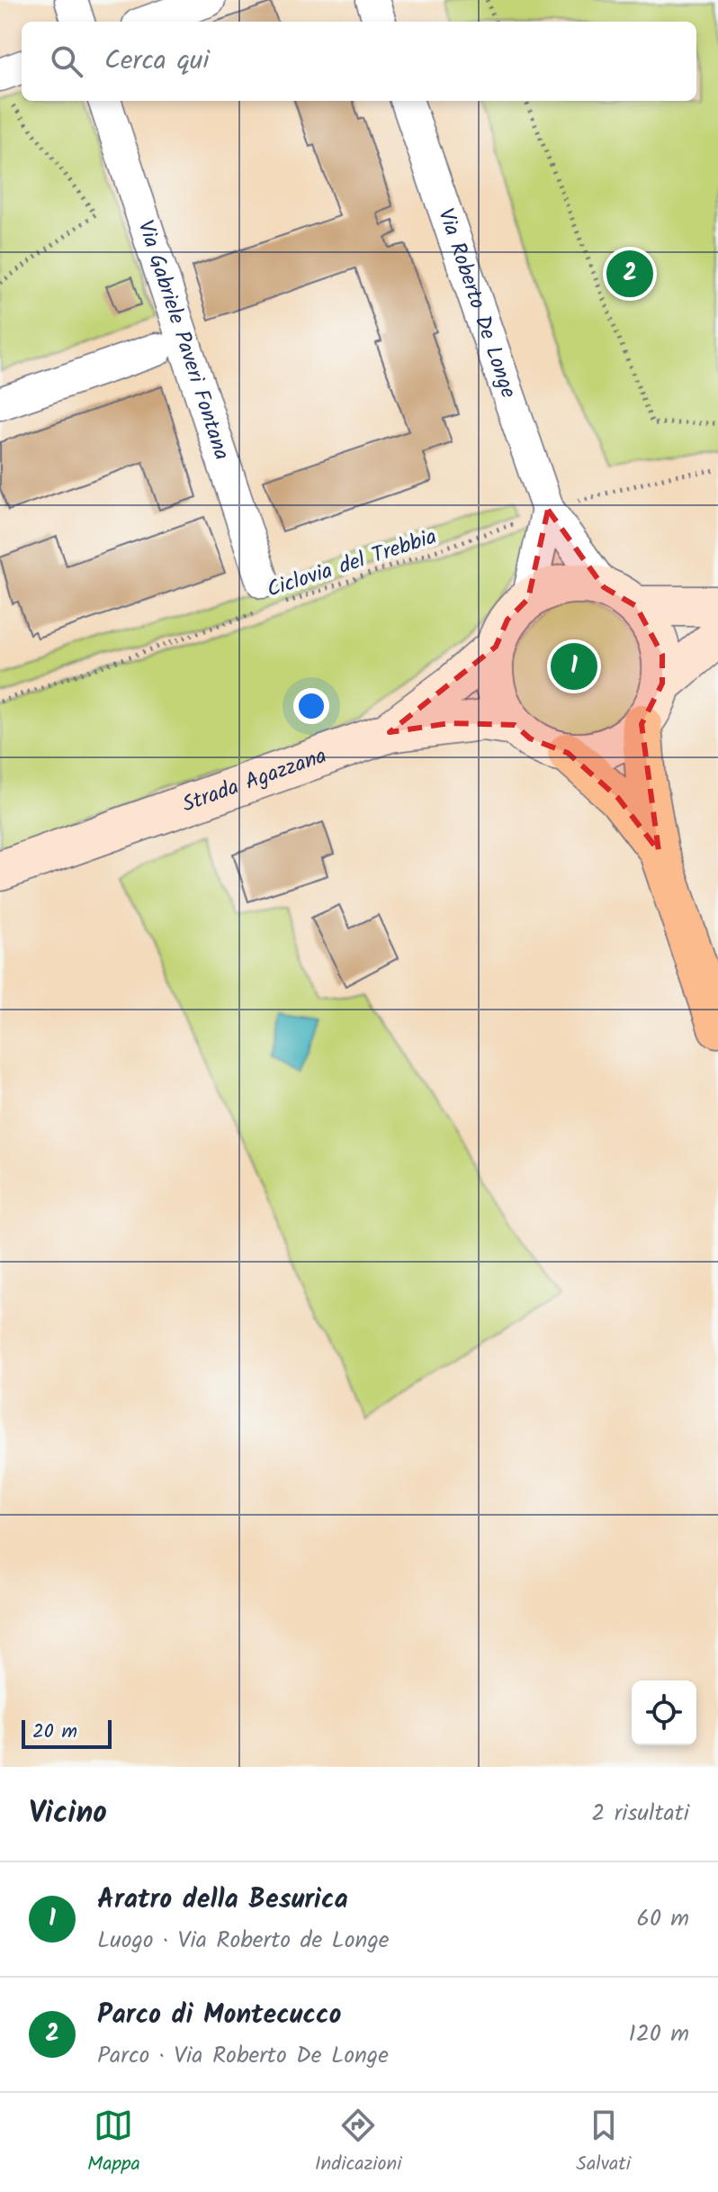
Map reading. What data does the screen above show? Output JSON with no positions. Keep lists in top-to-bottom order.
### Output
{
  "streets": {
    "main road": ["Strada Agazzana"],
    "street": ["Via Roberto De Longe", "Via Gabriele Paveri Fontana"],
    "path": ["Ciclovia del Trebbia"]
  },
  "crossings": [
    ["Via Roberto De Longe", "Ciclovia del Trebbia"],
    ["Via Gabriele Paveri Fontana", "Ciclovia del Trebbia"]
  ],
  "scale_bar": "20 m",
  "page": {
    "search": "Cerca qui",
    "pins": ["2", "1"],
    "scale": "20 m",
    "heading": ["Vicino", "2 risultati"],
    "list": [
      {
        "mark": "1",
        "name": "Aratro della Besurica",
        "note": "Luogo · Via Roberto de Longe",
        "value": "60 m"
      },
      {
        "mark": "2",
        "name": "Parco di Montecucco",
        "note": "Parco · Via Roberto De Longe",
        "value": "120 m"
      }
    ],
    "nav": ["Mappa", "Indicazioni", "Salvati"]
  }
}
